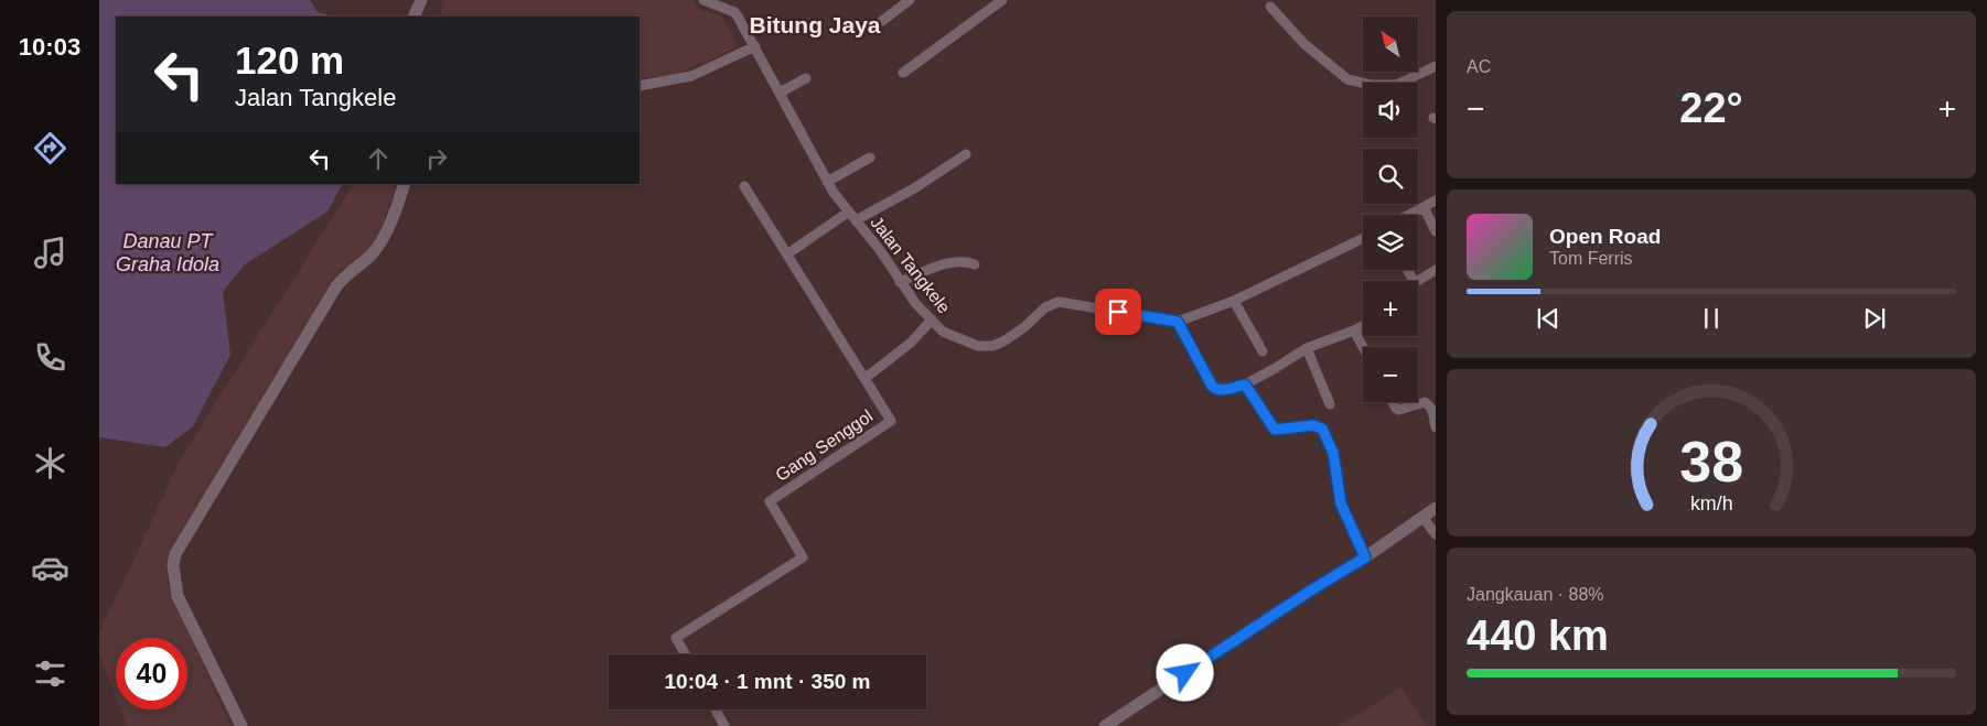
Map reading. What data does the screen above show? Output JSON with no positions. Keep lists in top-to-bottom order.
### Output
{
  "streets": {
    "street": ["Jalan Tangkele", "Gang Senggol"]
  },
  "districts": ["Bitung Jaya"],
  "water": ["Danau PT Graha Idola"],
  "north": "top left",
  "page": {
    "tabs": "10:03",
    "tile": [
      "AC",
      ["Jangkauan · 88%", "440 km"]
    ],
    "map_buttons": ["+", "−"],
    "turn": ["120 m", "Jalan Tangkele"],
    "heat": ["−", "22°", "+"],
    "song": ["Open Road", "Tom Ferris"],
    "limit": "40",
    "trip": "10:04 · 1 mnt · 350 m",
    "gauge": ["38", "km/h"]
  }
}
